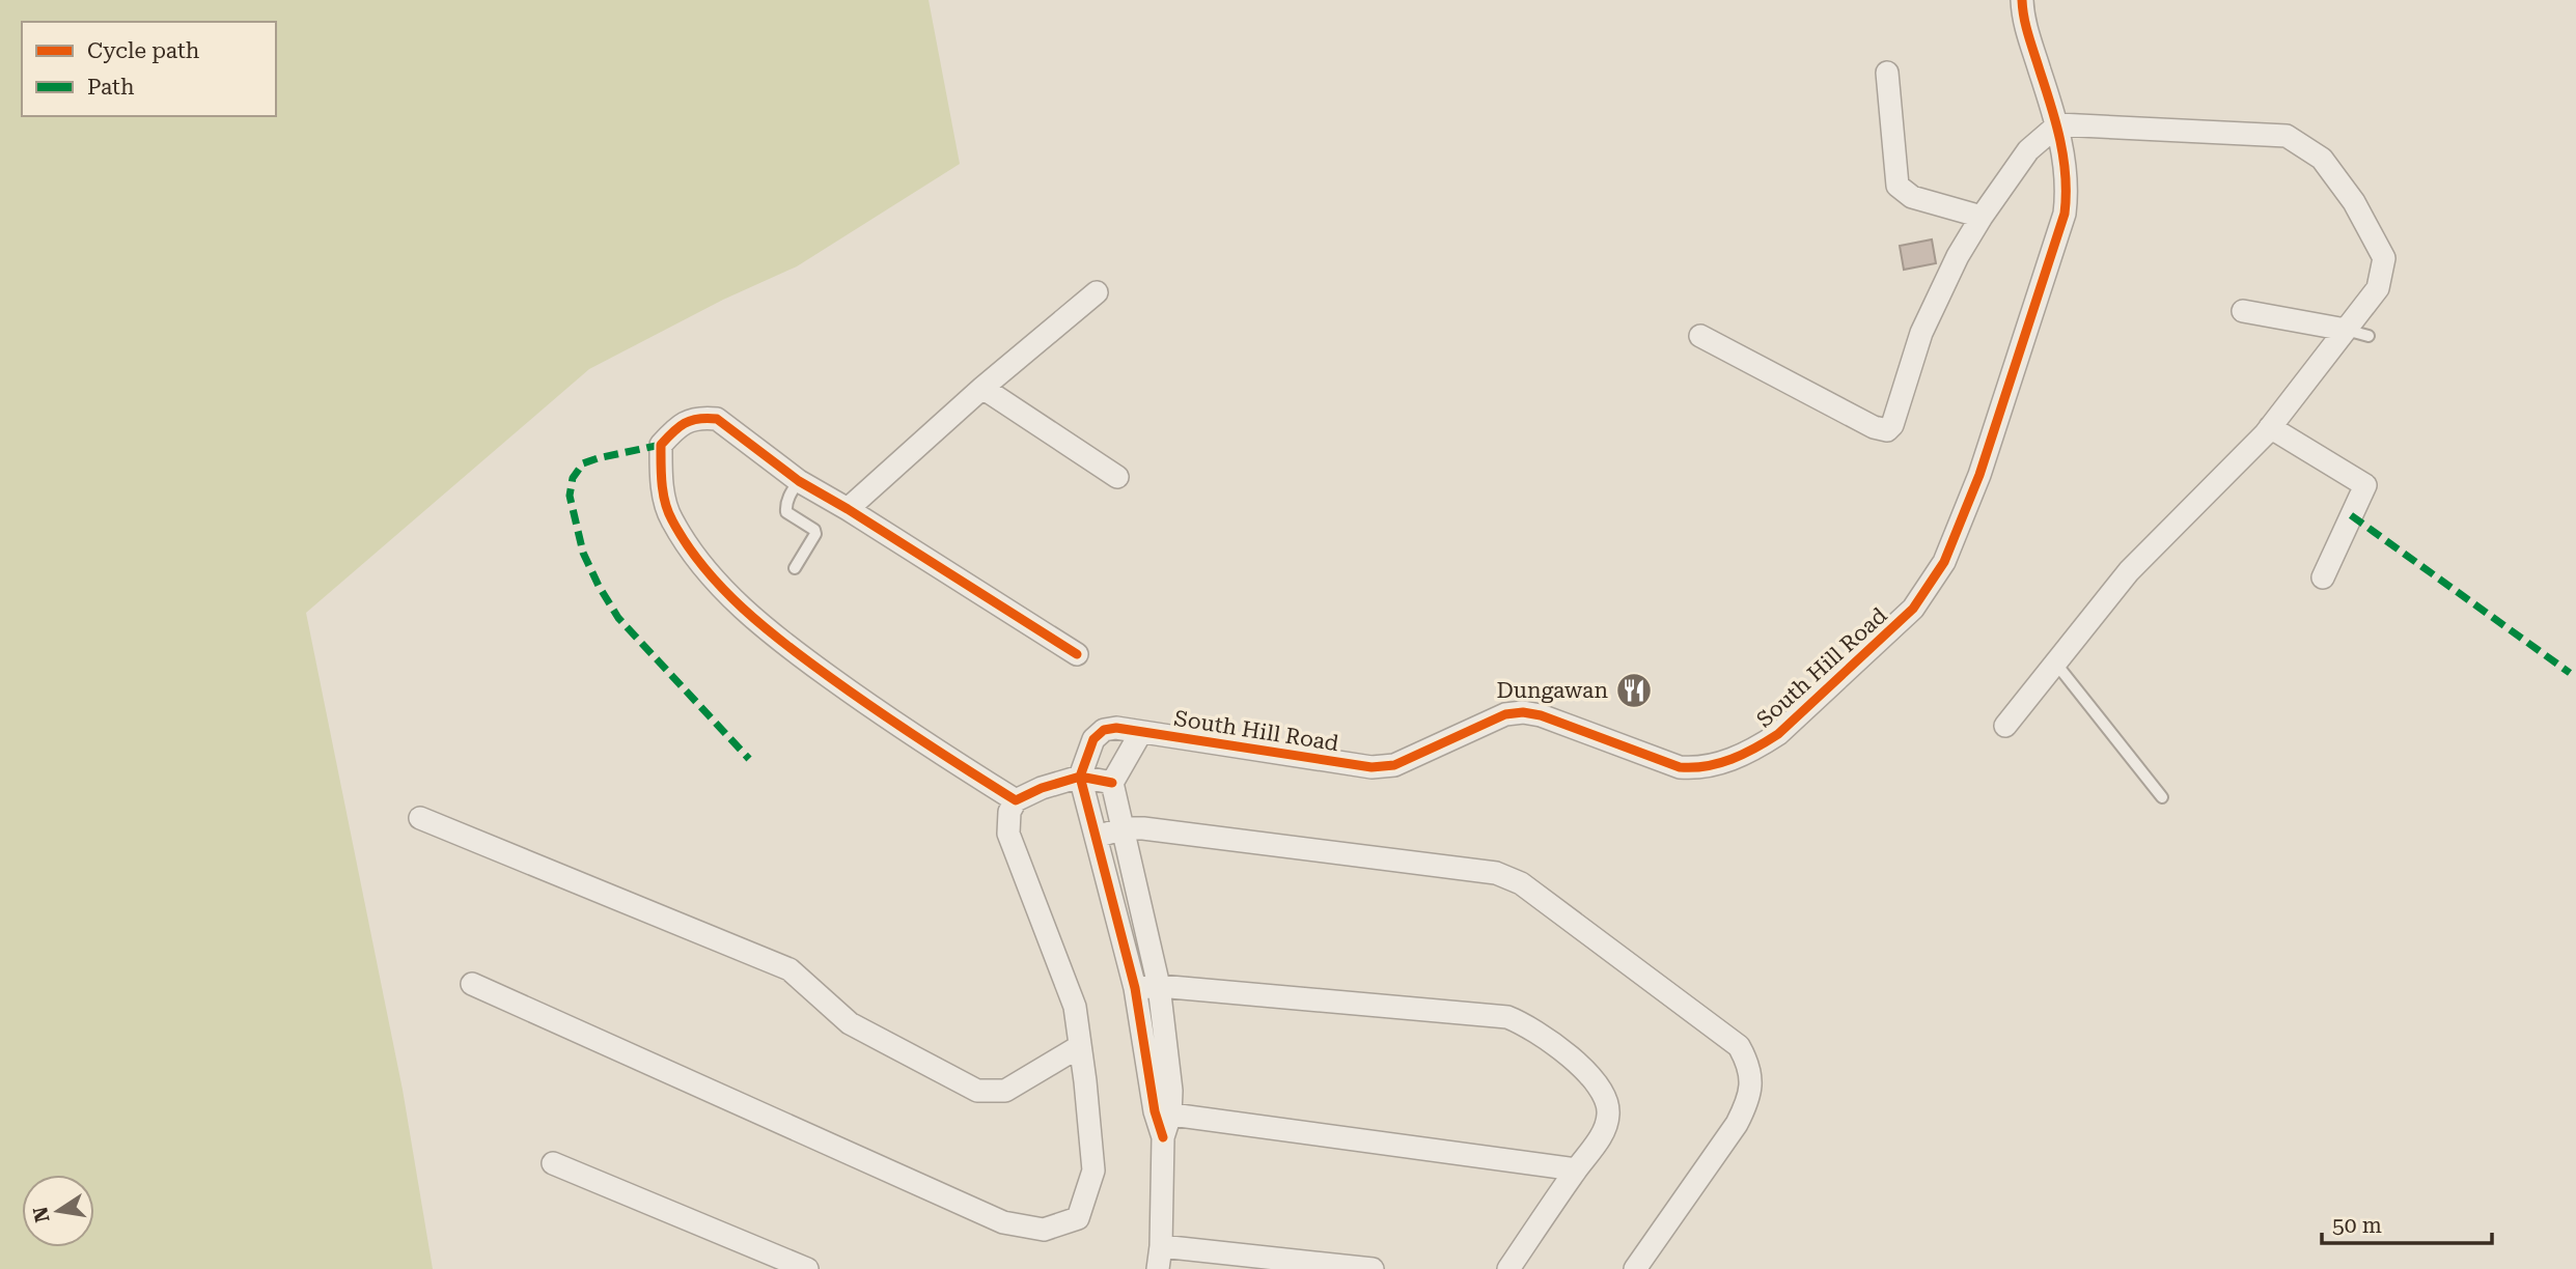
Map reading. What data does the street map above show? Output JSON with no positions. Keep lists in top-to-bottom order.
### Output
{
  "streets": {
    "street": ["South Hill Road"]
  },
  "places": {
    "restaurant": ["Dungawan"]
  },
  "legend": ["Cycle path", "Path"],
  "scale_bar": "50 m",
  "north": "left"
}
